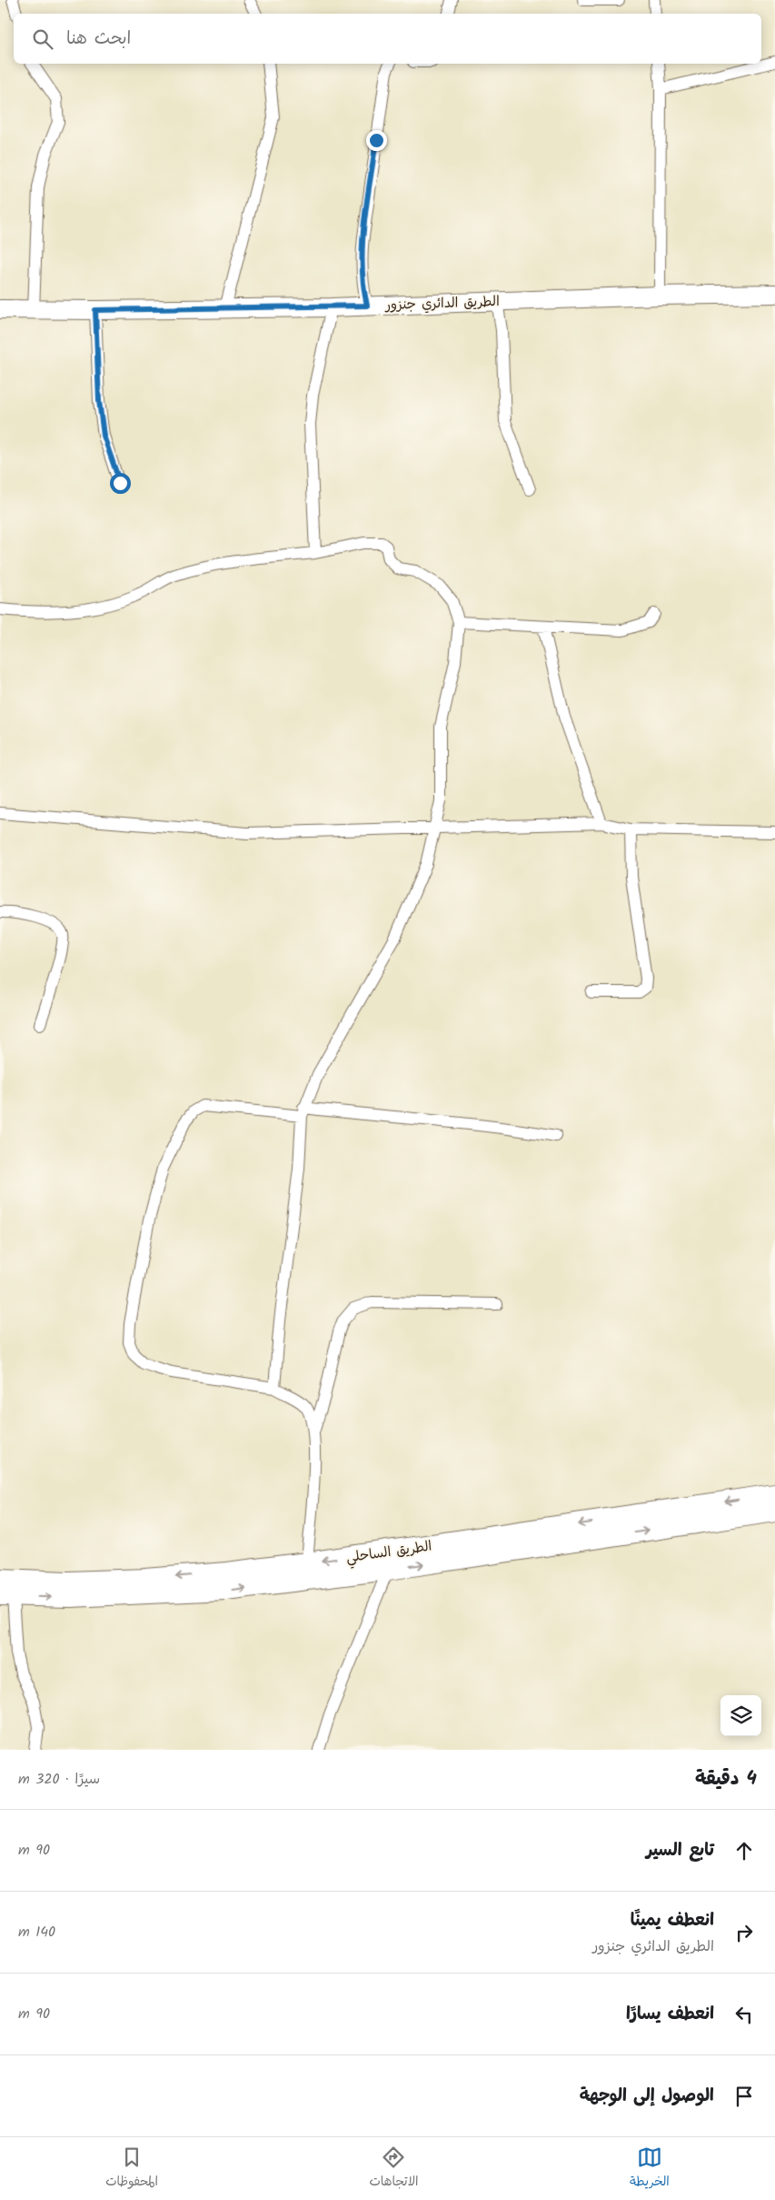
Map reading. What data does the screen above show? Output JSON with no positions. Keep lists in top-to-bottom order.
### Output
{
  "streets": {
    "highway": ["الطريق الساحلي"],
    "main road": ["الطريق الدائري جنزور"]
  },
  "page": {
    "search": "ابحث هنا",
    "heading": ["4 دقيقة", "سيرًا · 320 m"],
    "list": [
      ["تابع السير", "90 m"],
      ["انعطف يمينًا", "الطريق الدائري جنزور", "140 m"],
      ["انعطف يسارًا", "90 m"],
      "الوصول إلى الوجهة"
    ],
    "nav": ["الخريطة", "الاتجاهات", "المحفوظات"]
  }
}
